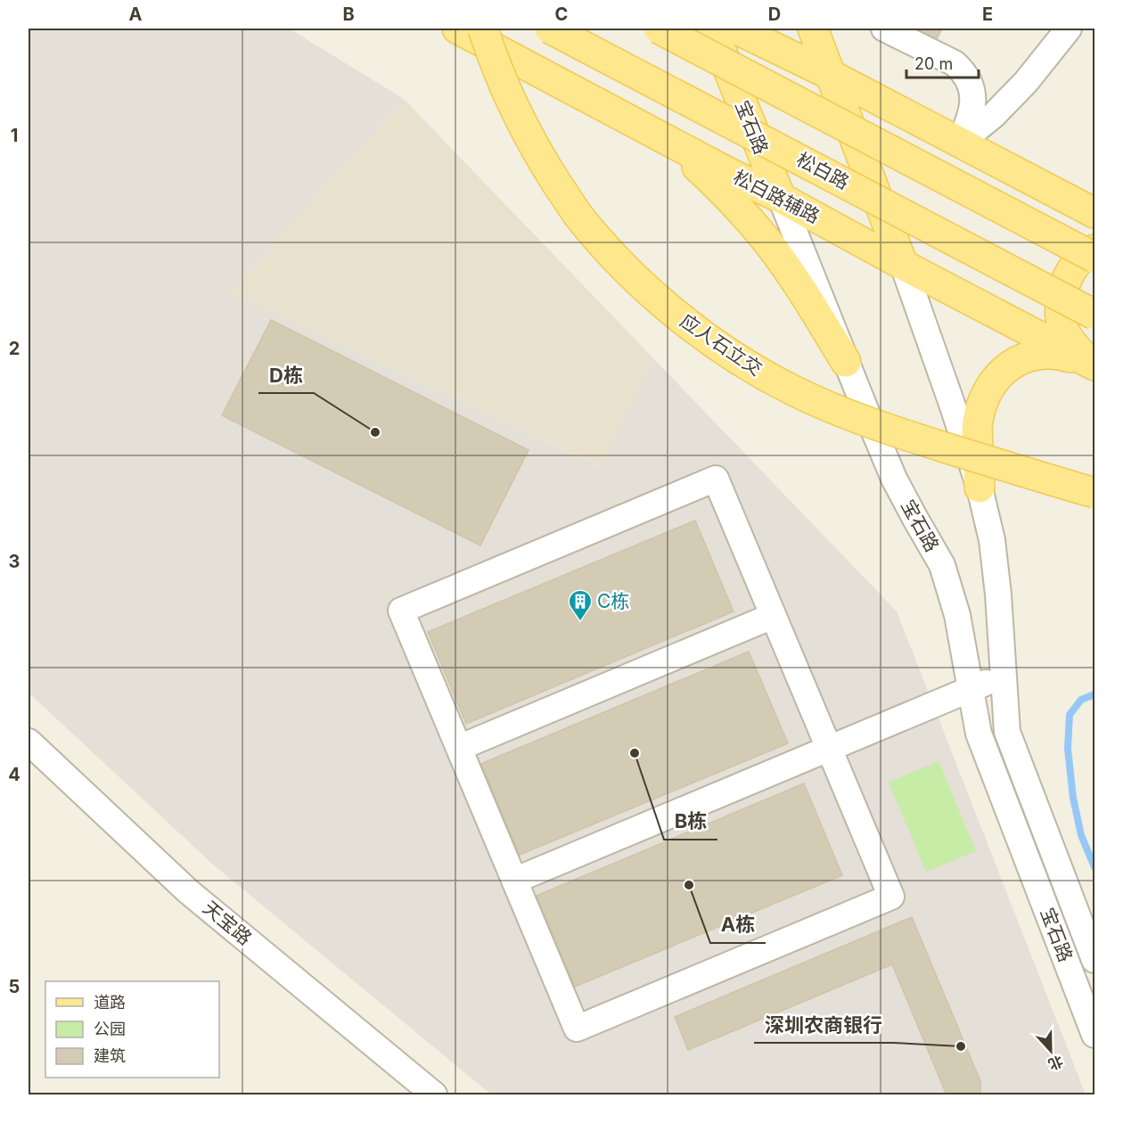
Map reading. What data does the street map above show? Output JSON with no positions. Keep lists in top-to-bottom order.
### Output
{
  "streets": {
    "main road": [
      "宝石路",
      "松白路",
      "松白路辅路",
      "应人石立交"
    ],
    "street": ["天宝路"]
  },
  "crossings": [
    ["宝石路", "松白路辅路"]
  ],
  "places": {
    "other": [
      "D栋",
      "B栋",
      "A栋",
      "深圳农商银行"
    ],
    "building": ["C栋"]
  },
  "legend": ["道路", "公园", "建筑"],
  "scale_bar": "20 m",
  "north": "bottom",
  "grid": {
    "columns": [
      "A",
      "B",
      "C",
      "D",
      "E"
    ],
    "rows": [
      "1",
      "2",
      "3",
      "4",
      "5"
    ]
  }
}
